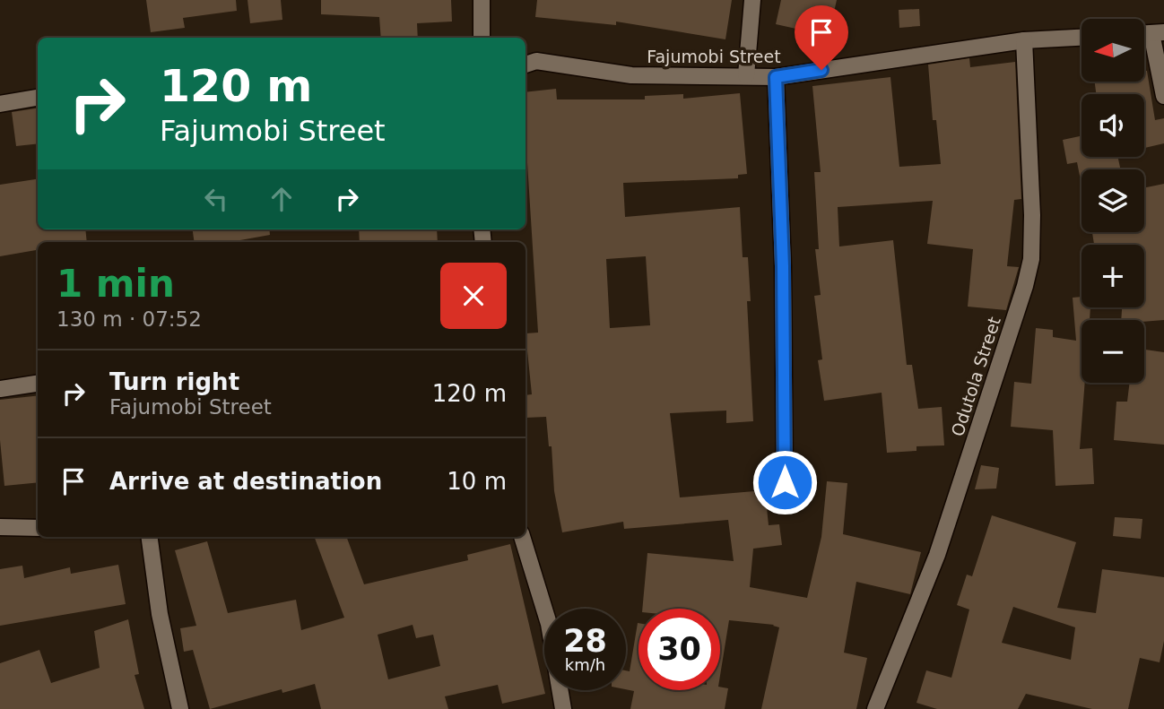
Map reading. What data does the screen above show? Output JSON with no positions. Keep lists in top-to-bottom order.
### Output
{
  "streets": {
    "street": ["Fajumobi Street", "Odutola Street"]
  },
  "crossings": [
    ["Fajumobi Street", "Odutola Street"]
  ],
  "north": "left",
  "page": {
    "map_buttons": ["+", "−"],
    "turn": ["120 m", "Fajumobi Street"],
    "heading": ["1 min", "130 m · 07:52"],
    "list": [
      {
        "name": "Turn right",
        "note": "Fajumobi Street",
        "value": "120 m"
      },
      {
        "name": "Arrive at destination",
        "value": "10 m"
      }
    ],
    "speed": "28 km/h",
    "limit": "30"
  }
}
